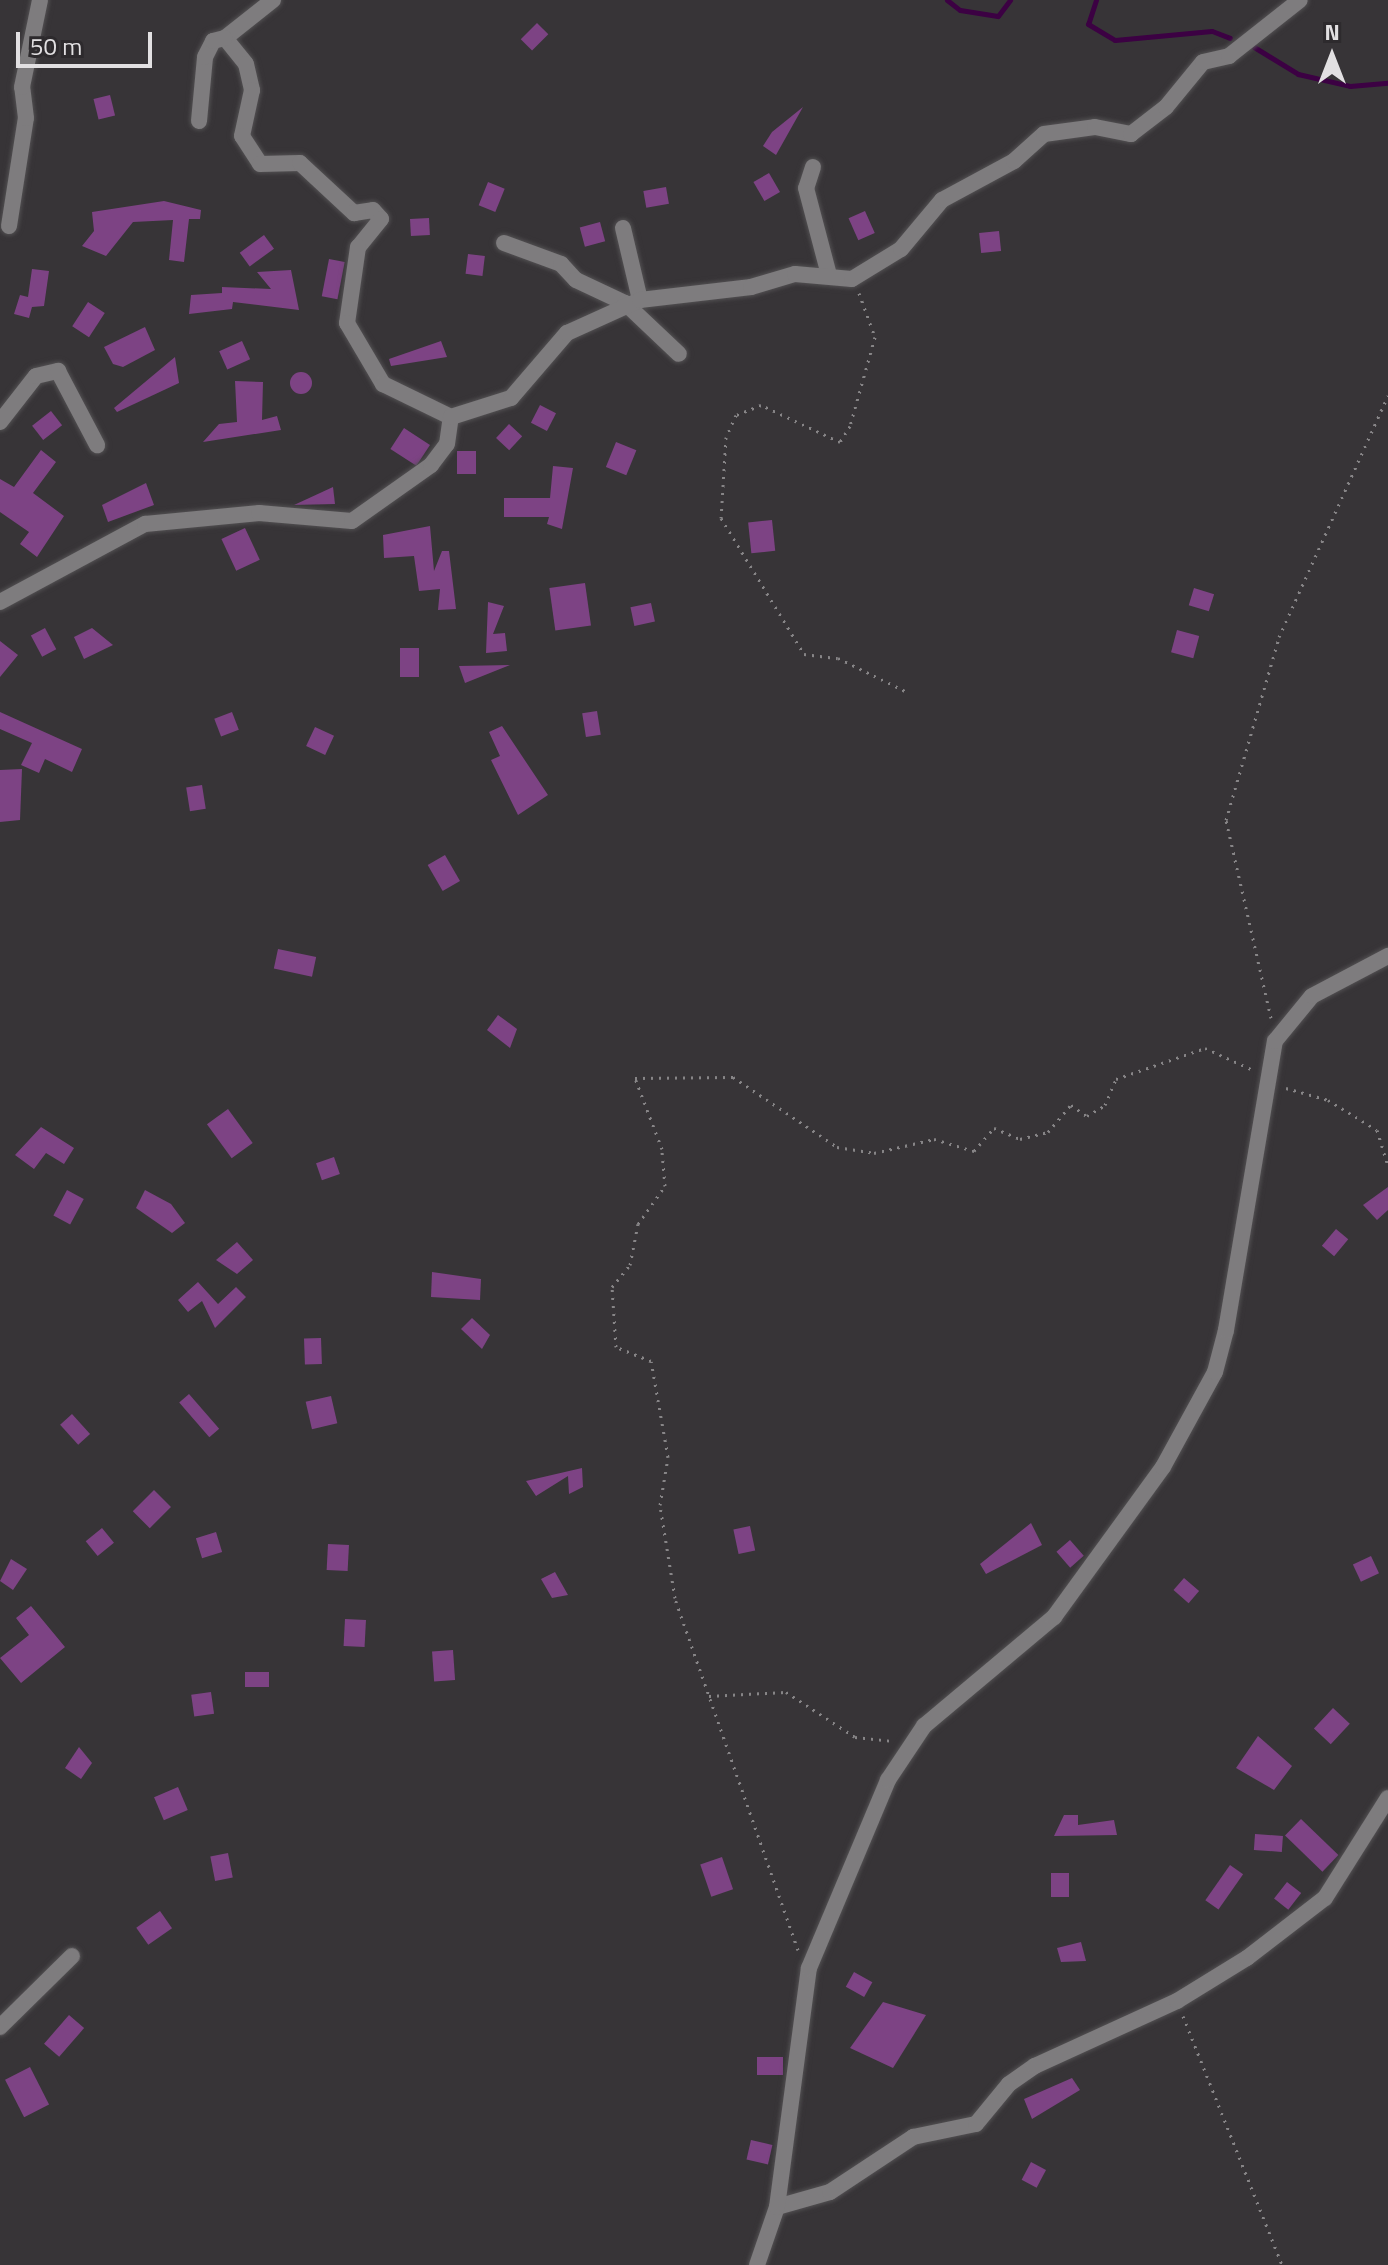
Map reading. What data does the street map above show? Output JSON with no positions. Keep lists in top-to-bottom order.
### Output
{
  "scale_bar": "50 m",
  "north": "top"
}
